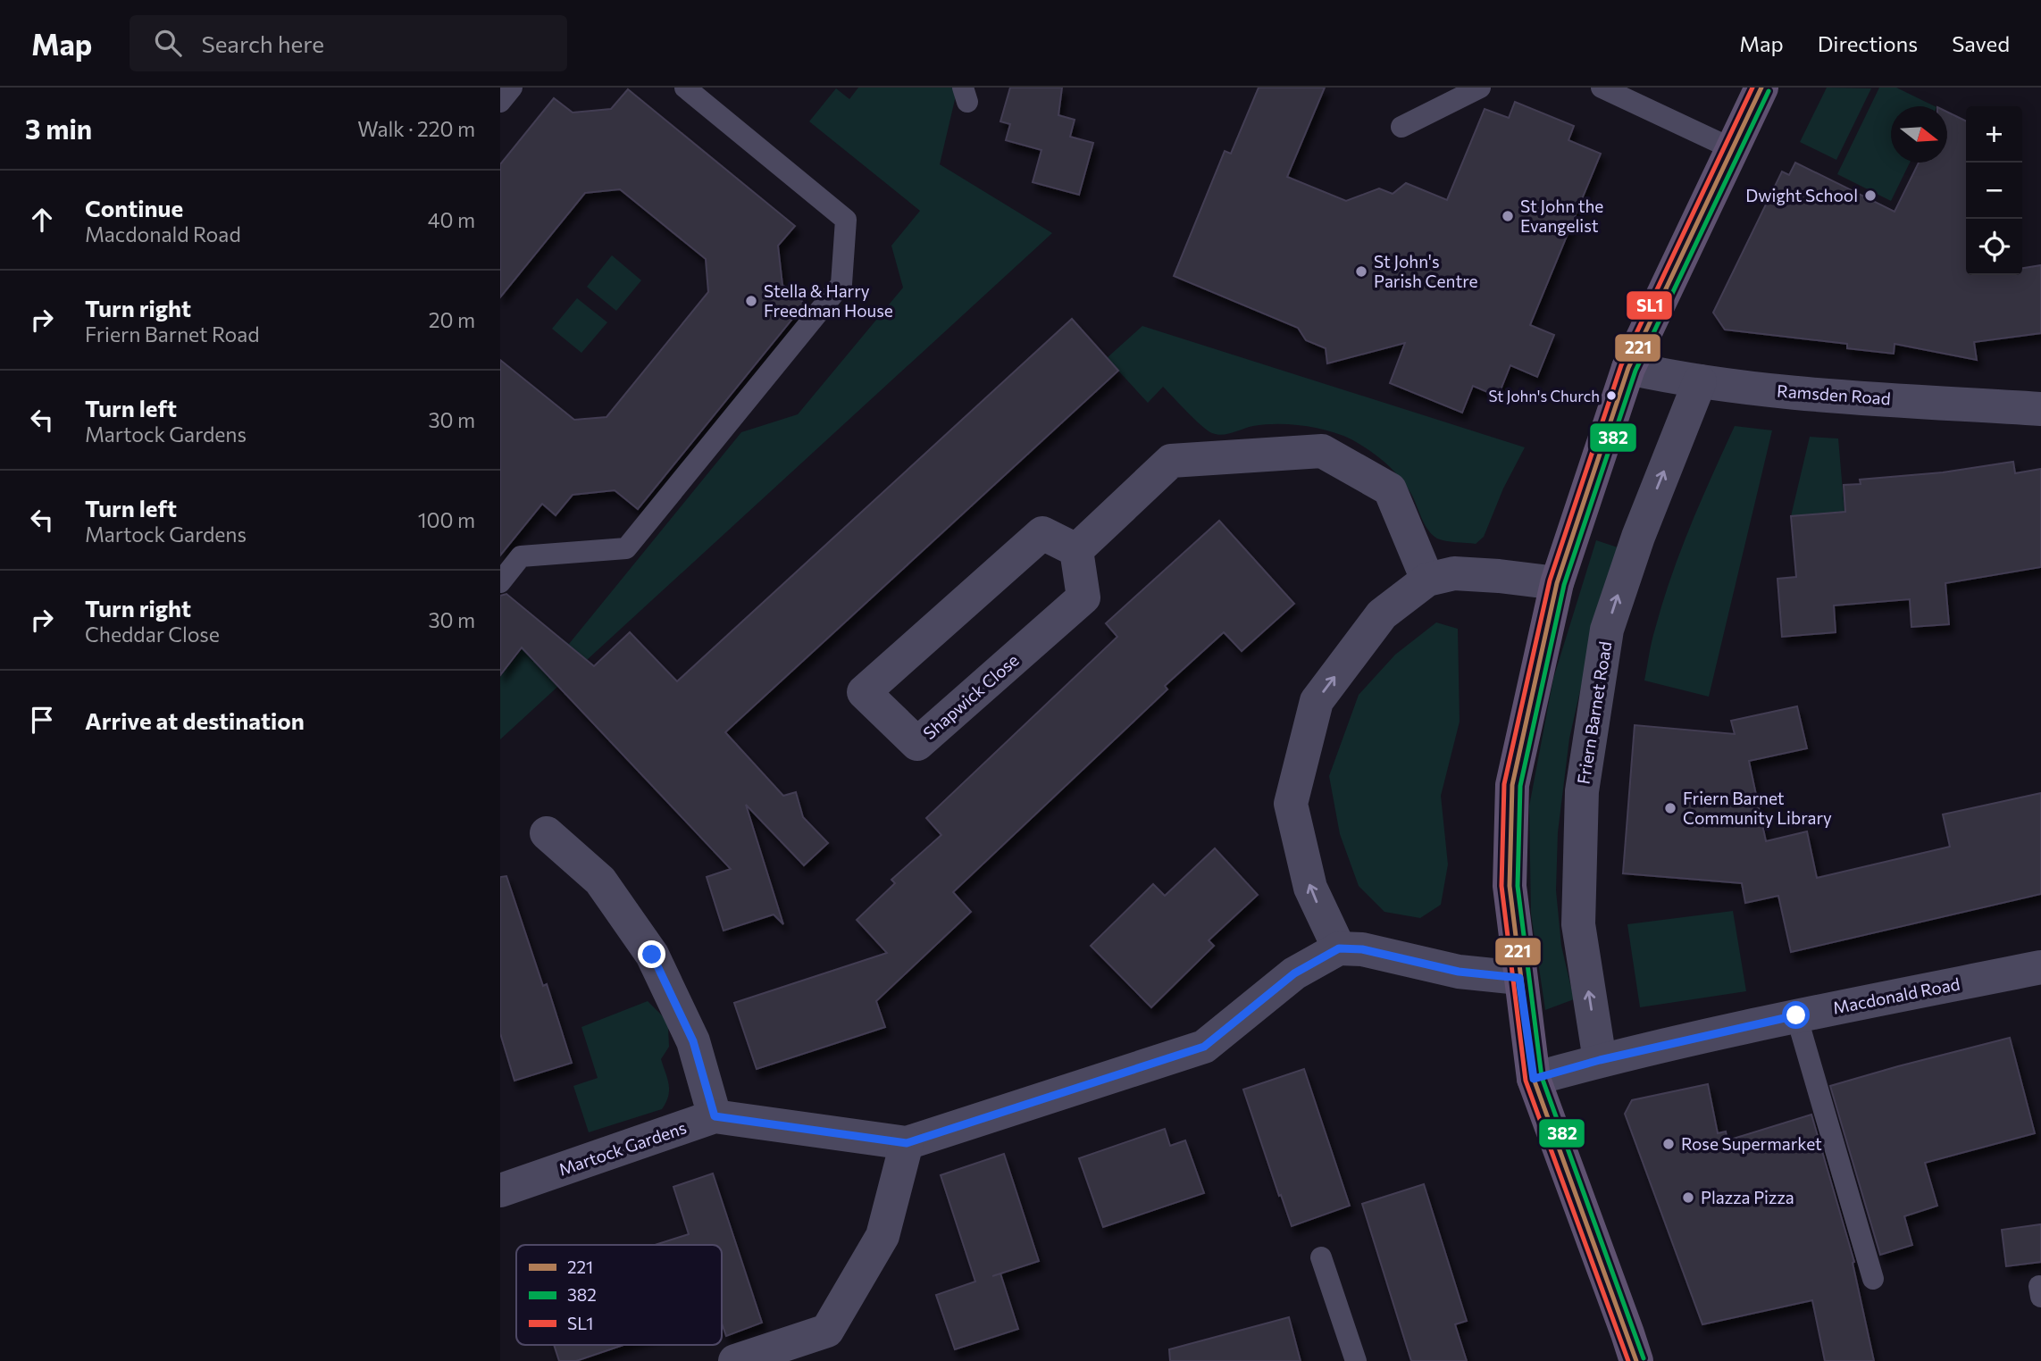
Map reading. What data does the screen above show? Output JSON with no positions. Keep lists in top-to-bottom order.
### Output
{
  "streets": {
    "street": [
      "Ramsden Road",
      "Shapwick Close",
      "Friern Barnet Road",
      "Macdonald Road",
      "Martock Gardens"
    ]
  },
  "crossings": [
    ["Ramsden Road", "Friern Barnet Road"],
    ["Friern Barnet Road", "Macdonald Road"]
  ],
  "one_way": ["Friern Barnet Road"],
  "places": [
    "Dwight School",
    "St John the Evangelist",
    "St John's Parish Centre",
    "Stella & Harry Freedman House",
    "St John's Church",
    "Friern Barnet Community Library",
    "Rose Supermarket",
    "Plazza Pizza"
  ],
  "lines": ["transit line 221", "transit line SL1", "transit line 382"],
  "legend": ["221", "382", "SL1"],
  "north": "right",
  "page": {
    "header": "Map",
    "search": "Search here",
    "nav": ["Map", "Directions", "Saved"],
    "heading": ["3 min", "Walk · 220 m"],
    "map_buttons": ["+", "−"],
    "list": [
      ["Continue", "Macdonald Road", "40 m"],
      ["Turn right", "Friern Barnet Road", "20 m"],
      ["Turn left", "Martock Gardens", "30 m"],
      ["Turn left", "Martock Gardens", "100 m"],
      ["Turn right", "Cheddar Close", "30 m"],
      "Arrive at destination"
    ]
  }
}
